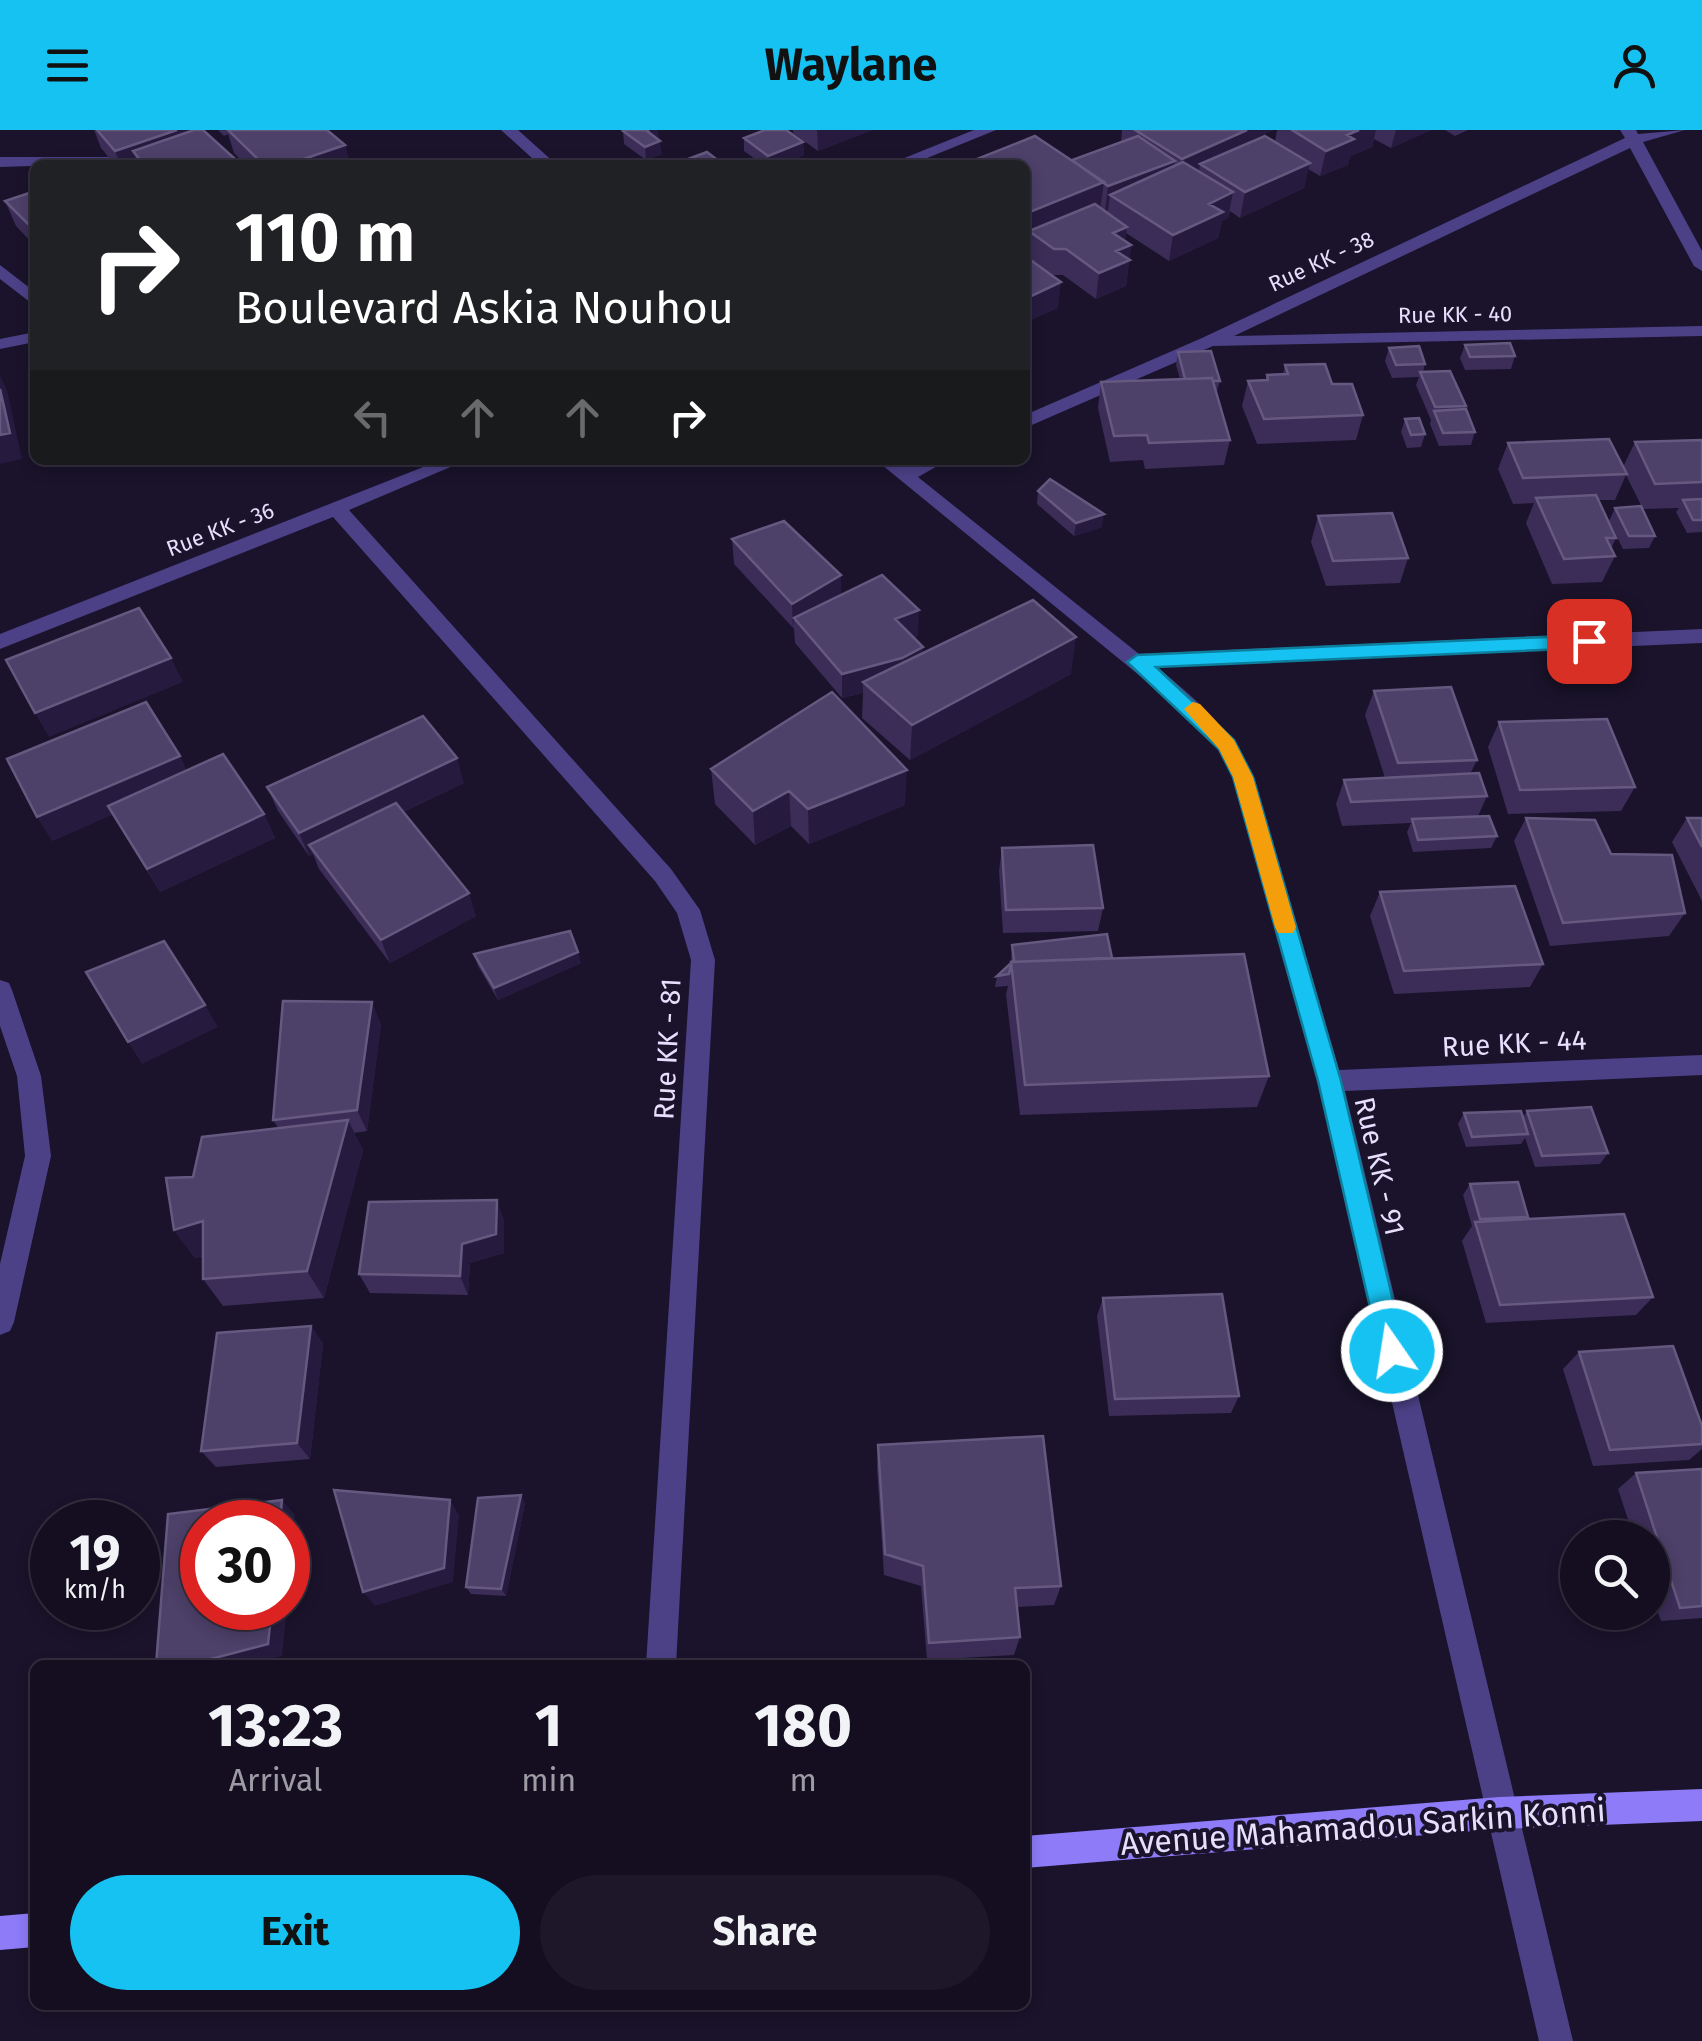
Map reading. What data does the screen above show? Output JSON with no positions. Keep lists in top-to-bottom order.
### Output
{
  "streets": {
    "street": [
      "Rue KK - 38",
      "Rue KK - 40",
      "Rue KK - 36",
      "Rue KK - 44",
      "Rue KK - 81",
      "Rue KK - 91",
      "Avenue Mahamadou Sarkin Konni"
    ]
  },
  "crossings": [
    ["Rue KK - 38", "Rue KK - 40"],
    ["Rue KK - 36", "Rue KK - 81"],
    ["Rue KK - 44", "Rue KK - 91"],
    ["Rue KK - 91", "Avenue Mahamadou Sarkin Konni"]
  ],
  "page": {
    "header": "Waylane",
    "turn": ["110 m", "Boulevard Askia Nouhou"],
    "speed": "19 km/h",
    "limit": "30",
    "eta": [
      "13:23",
      "Arrival",
      "1",
      "min",
      "180",
      "m"
    ],
    "buttons": ["Exit", "Share"]
  }
}
